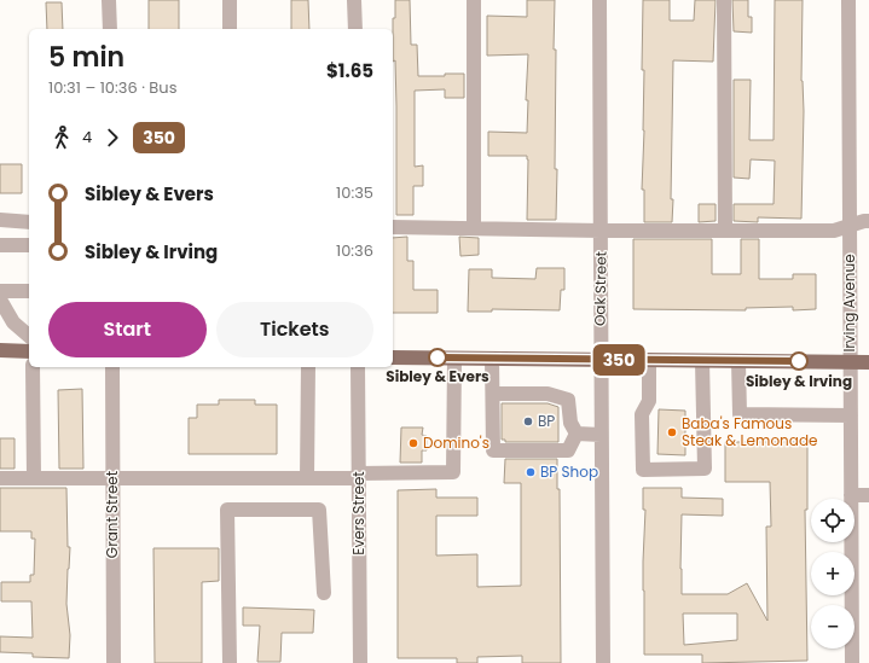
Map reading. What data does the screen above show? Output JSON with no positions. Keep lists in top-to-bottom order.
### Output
{
  "streets": {
    "street": [
      "Oak Street",
      "Irving Avenue",
      "Evers Street",
      "Grant Street"
    ]
  },
  "places": [
    "Sibley & Evers",
    "Sibley & Irving",
    "BP",
    "Baba's Famous Steak & Lemonade",
    "Domino's",
    "BP Shop"
  ],
  "lines": ["bus line 350"],
  "page": {
    "on_map": "350",
    "heading": ["5 min", "10:31 – 10:36 · Bus", "$1.65"],
    "legs": ["4", "350"],
    "list": [
      {
        "name": "Sibley & Evers",
        "value": "10:35"
      },
      {
        "name": "Sibley & Irving",
        "value": "10:36"
      }
    ],
    "buttons": ["Start", "Tickets"],
    "map_buttons": ["+", "−"]
  }
}
